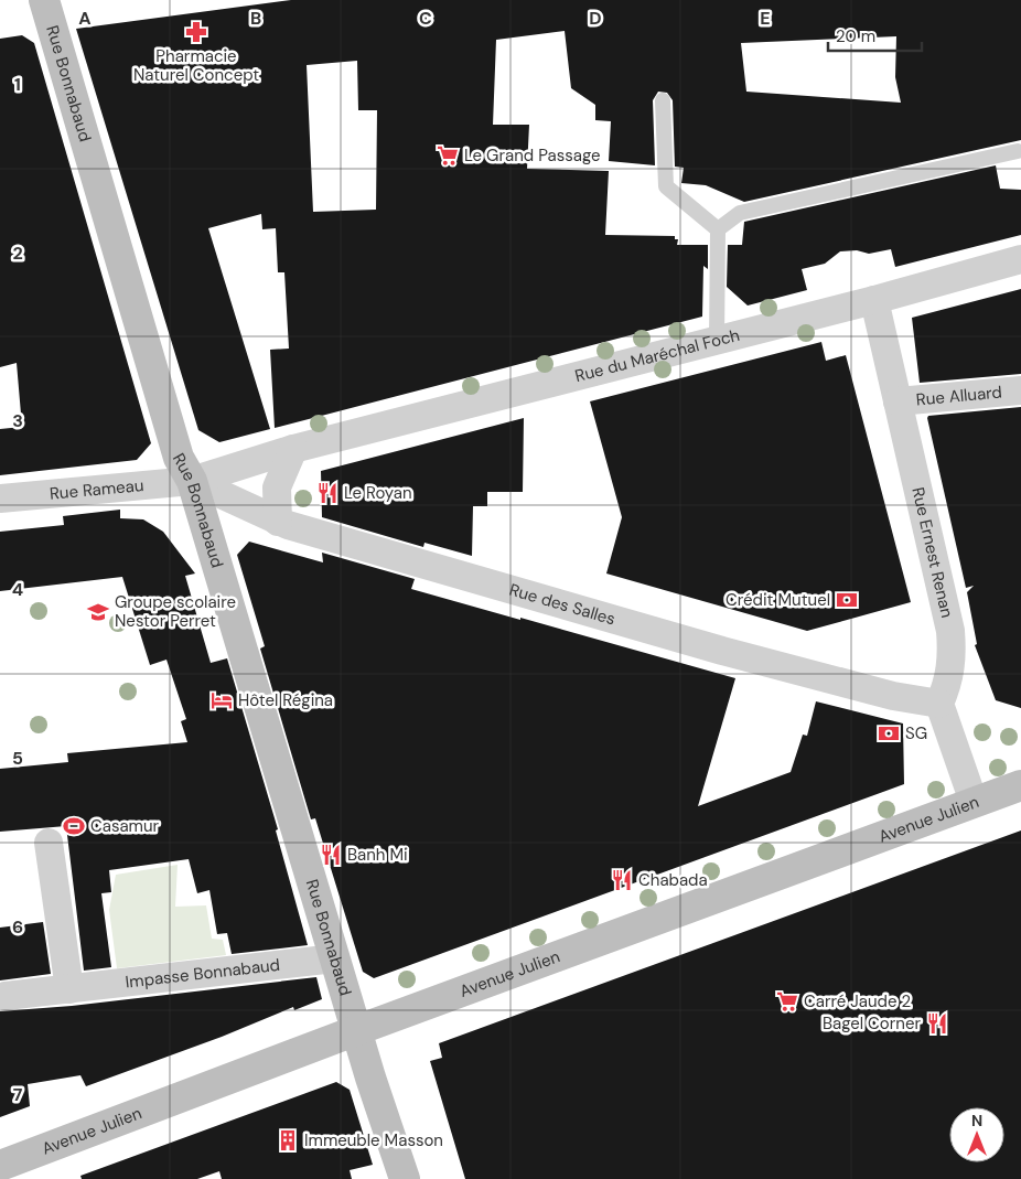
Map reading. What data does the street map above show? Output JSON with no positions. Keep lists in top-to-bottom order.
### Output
{
  "streets": {
    "main road": ["Rue Bonnabaud", "Avenue Julien"],
    "street": [
      "Rue du Maréchal Foch",
      "Rue Alluard",
      "Rue Rameau",
      "Rue Ernest Renan",
      "Rue des Salles",
      "Impasse Bonnabaud"
    ]
  },
  "crossings": [
    ["Rue Bonnabaud", "Rue du Maréchal Foch"],
    ["Rue Bonnabaud", "Rue Rameau"],
    ["Rue Bonnabaud", "Rue des Salles"],
    ["Rue Bonnabaud", "Avenue Julien"],
    ["Rue Bonnabaud", "Impasse Bonnabaud"],
    ["Rue du Maréchal Foch", "Rue Rameau"],
    ["Rue du Maréchal Foch", "Rue Ernest Renan"],
    ["Rue du Maréchal Foch", "Rue des Salles"],
    ["Rue Alluard", "Rue Ernest Renan"],
    ["Rue Rameau", "Rue des Salles"],
    ["Rue Ernest Renan", "Rue des Salles"]
  ],
  "places": {
    "pharmacy": ["Pharmacie Naturel Concept"],
    "supermarket": ["Le Grand Passage", "Carré Jaude 2"],
    "restaurant": [
      "Le Royan",
      "Banh Mi",
      "Chabada",
      "Bagel Corner"
    ],
    "bank": ["Crédit Mutuel", "SG"],
    "school or university": ["Groupe scolaire Nestor Perret"],
    "hotel": ["Hôtel Régina"],
    "sports": ["Casamur"],
    "building": ["Immeuble Masson"]
  },
  "scale_bar": "20 m",
  "north": "top",
  "grid": {
    "columns": [
      "A",
      "B",
      "C",
      "D",
      "E"
    ],
    "rows": [
      "1",
      "2",
      "3",
      "4",
      "5",
      "6",
      "7"
    ]
  }
}
